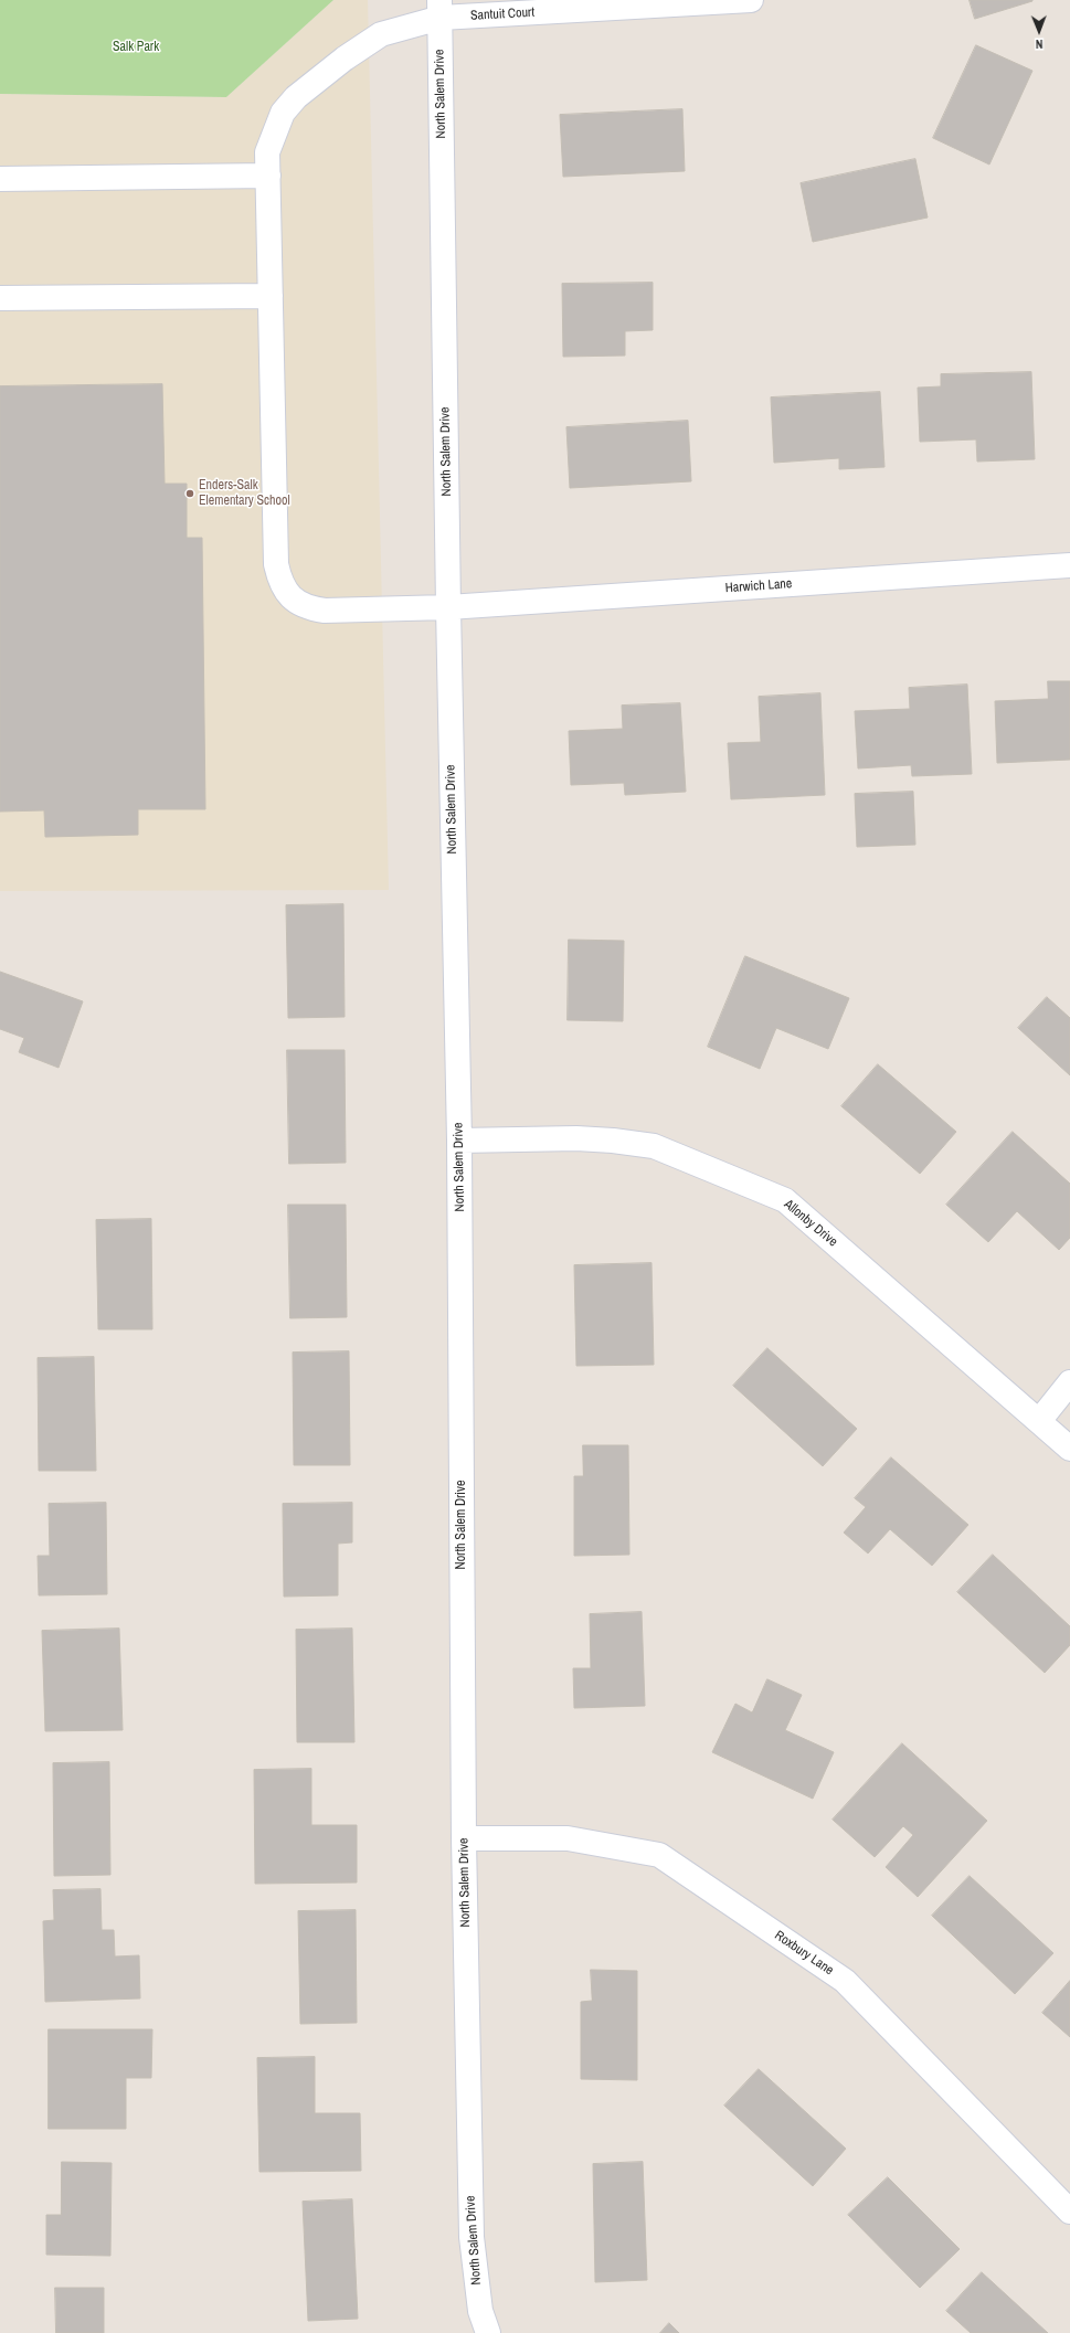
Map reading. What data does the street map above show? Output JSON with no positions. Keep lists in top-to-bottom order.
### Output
{
  "streets": {
    "street": [
      "Santuit Court",
      "North Salem Drive",
      "Harwich Lane",
      "Allonby Drive",
      "Roxbury Lane"
    ]
  },
  "crossings": [
    ["Santuit Court", "North Salem Drive"],
    ["Santuit Court", "Harwich Lane"],
    ["North Salem Drive", "Harwich Lane"],
    ["North Salem Drive", "Allonby Drive"],
    ["North Salem Drive", "Roxbury Lane"]
  ],
  "parks": ["Salk Park"],
  "places": ["Enders-Salk Elementary School"],
  "north": "bottom"
}
